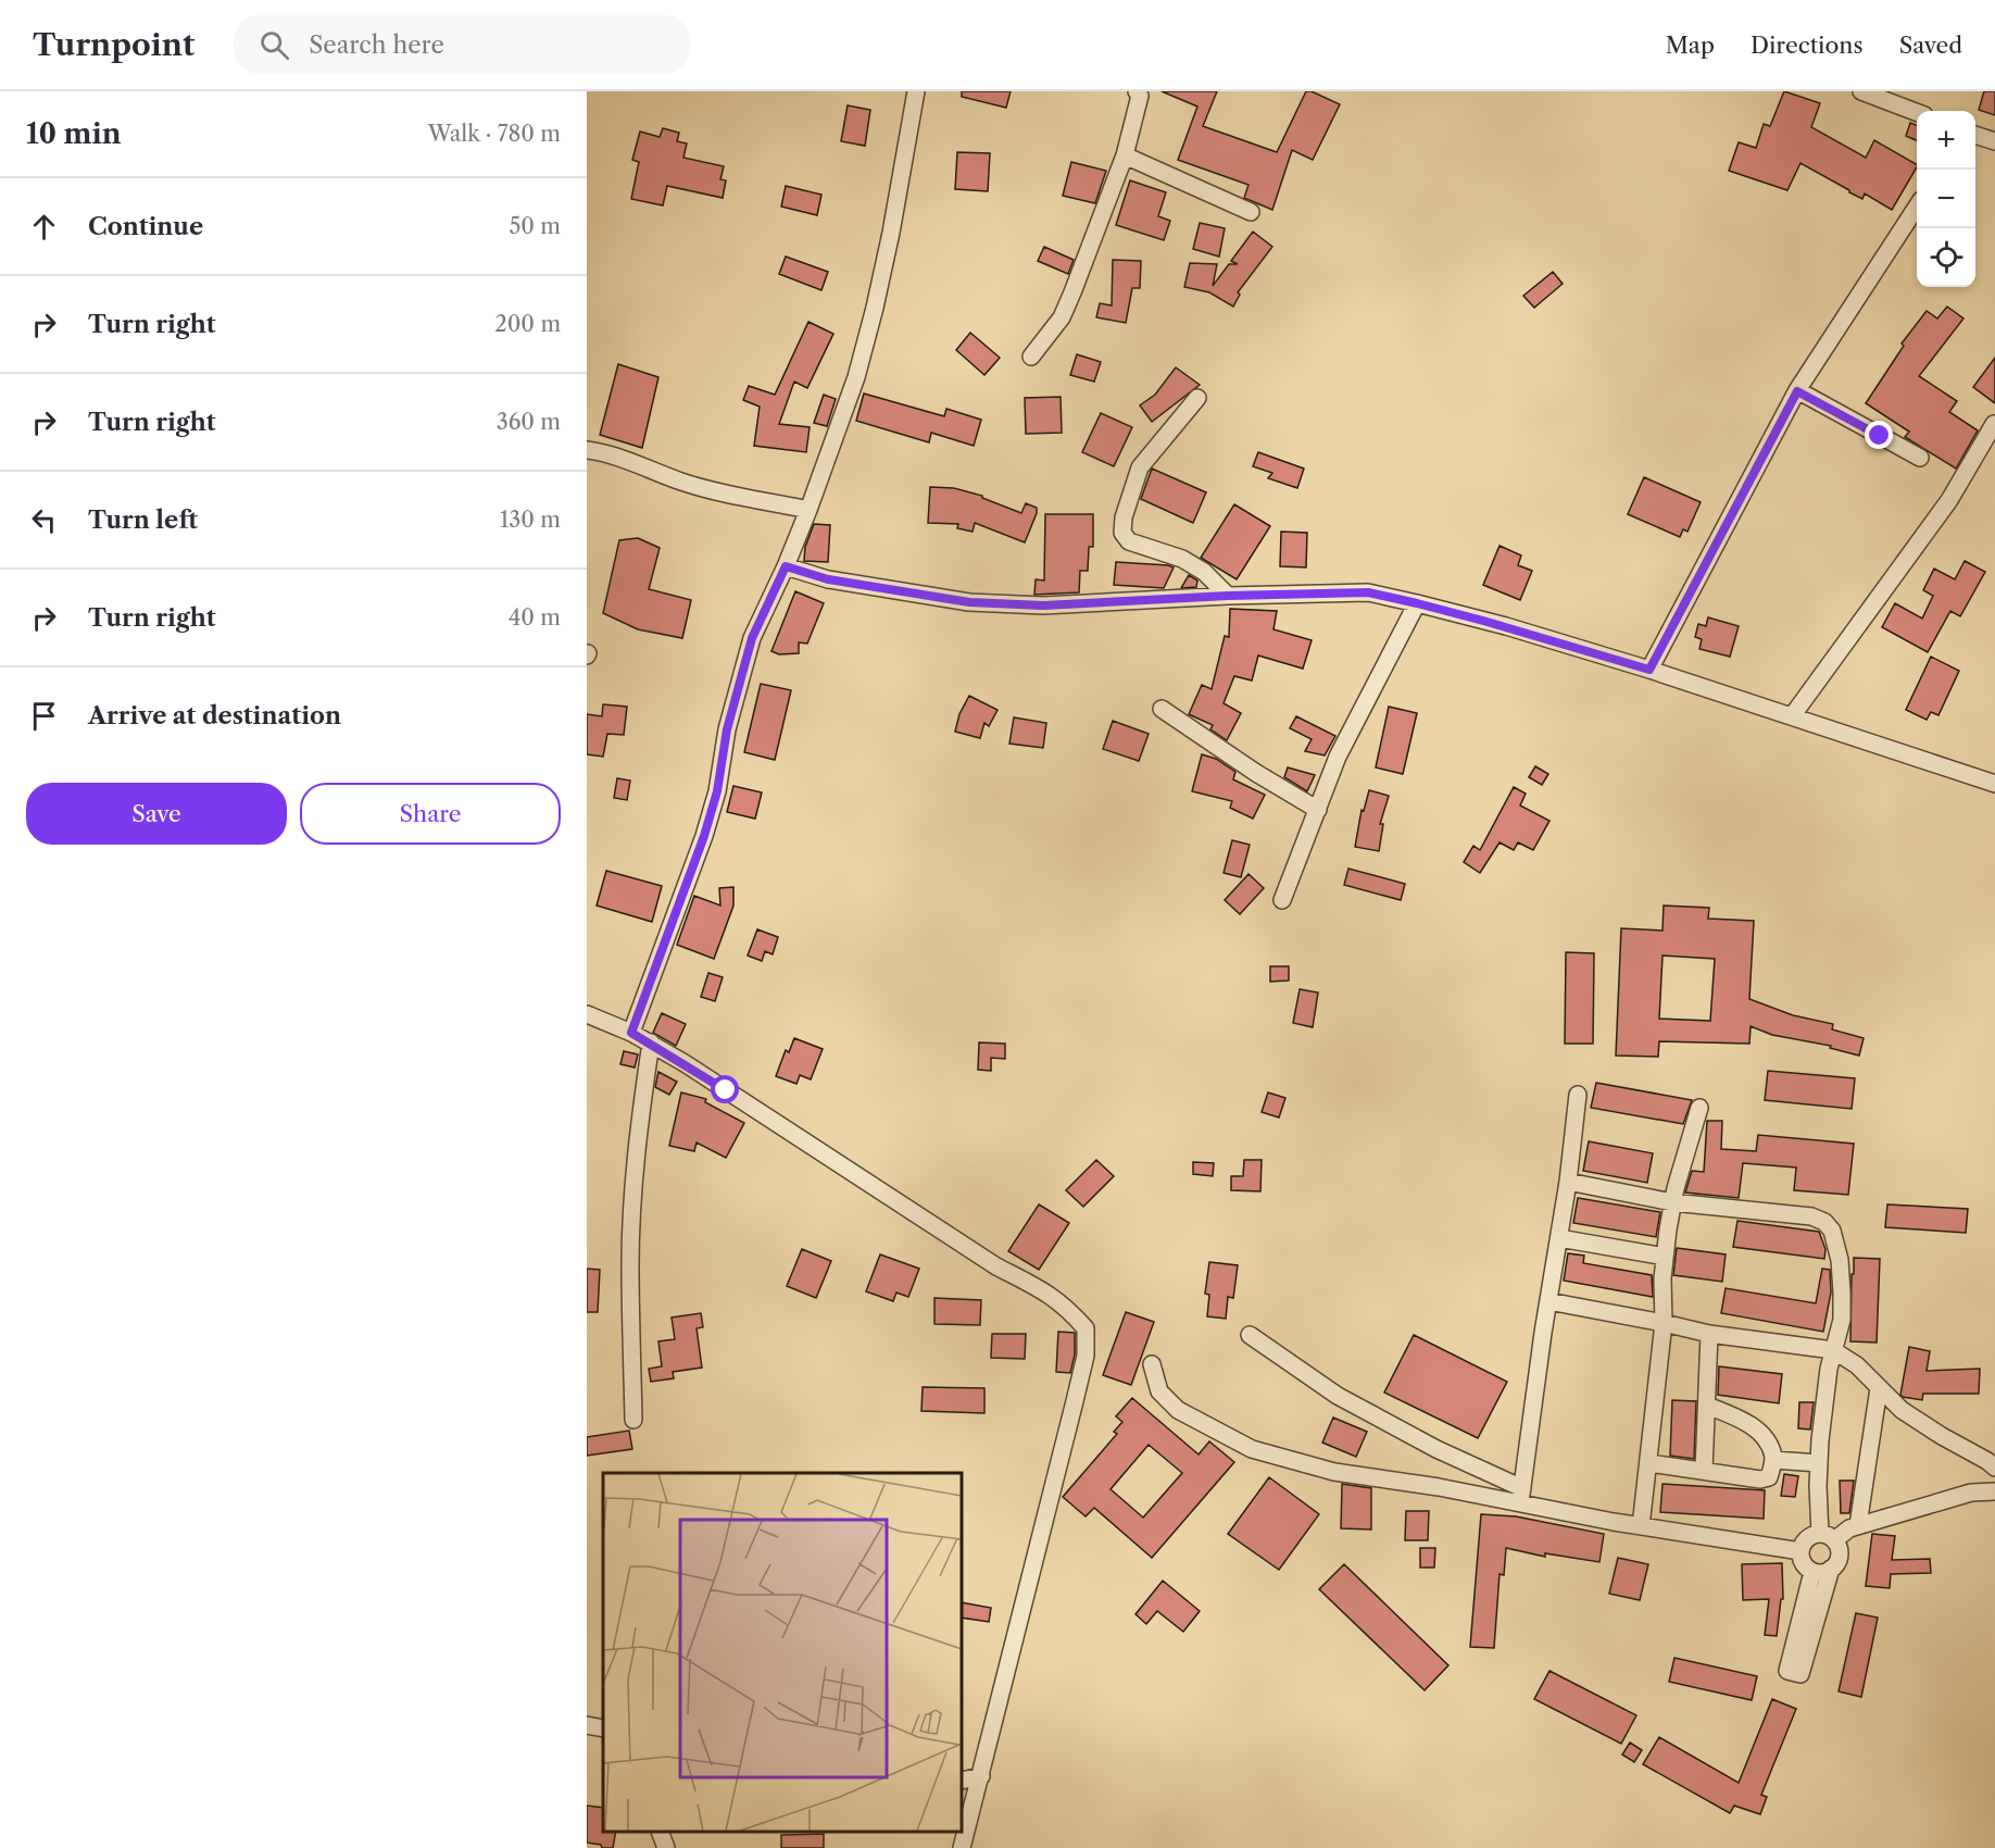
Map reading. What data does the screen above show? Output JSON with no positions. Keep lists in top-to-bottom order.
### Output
{
  "page": {
    "header": "Turnpoint",
    "search": "Search here",
    "nav": ["Map", "Directions", "Saved"],
    "heading": ["10 min", "Walk · 780 m"],
    "map_buttons": ["+", "−"],
    "list": [
      ["Continue", "50 m"],
      ["Turn right", "200 m"],
      ["Turn right", "360 m"],
      ["Turn left", "130 m"],
      ["Turn right", "40 m"],
      "Arrive at destination"
    ],
    "buttons": ["Save", "Share"]
  }
}
